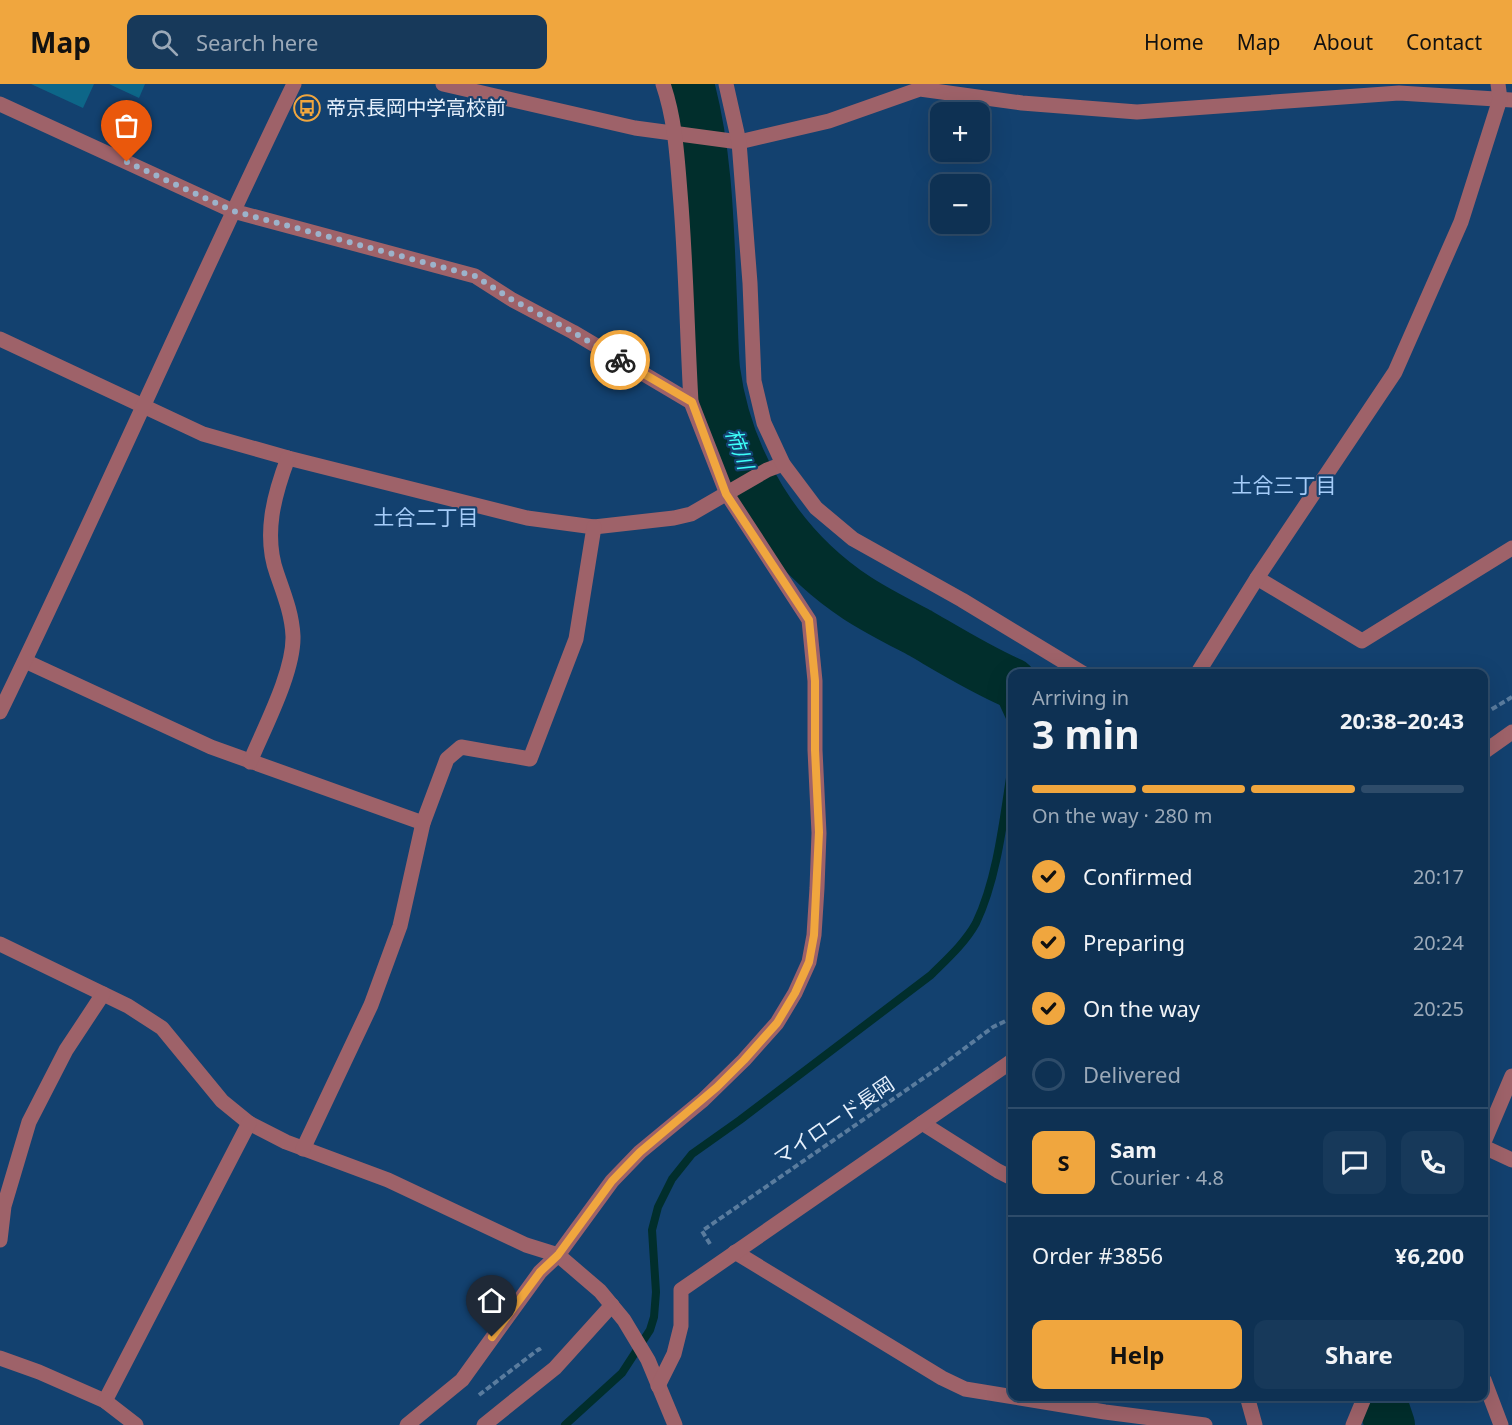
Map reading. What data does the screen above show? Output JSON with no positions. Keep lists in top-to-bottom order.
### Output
{
  "streets": {
    "path": ["マイロード長岡"]
  },
  "districts": ["土合三丁目", "土合二丁目"],
  "water": ["柿川"],
  "places": {
    "bus stop": ["帝京長岡中学高校前"]
  },
  "page": {
    "header": "Map",
    "search": "Search here",
    "nav": [
      "Home",
      "Map",
      "About",
      "Contact"
    ],
    "map_buttons": ["+", "−"],
    "heading": ["3 min", "Arriving in", "20:38–20:43"],
    "panel": [
      "Sam",
      "Courier · 4.8",
      "Order #3856",
      "¥6,200"
    ],
    "bar": "On the way · 280 m",
    "list": [
      ["Confirmed", "20:17"],
      ["Preparing", "20:24"],
      ["On the way", "20:25"],
      "Delivered"
    ],
    "round": "S",
    "buttons": ["Help", "Share"]
  }
}
